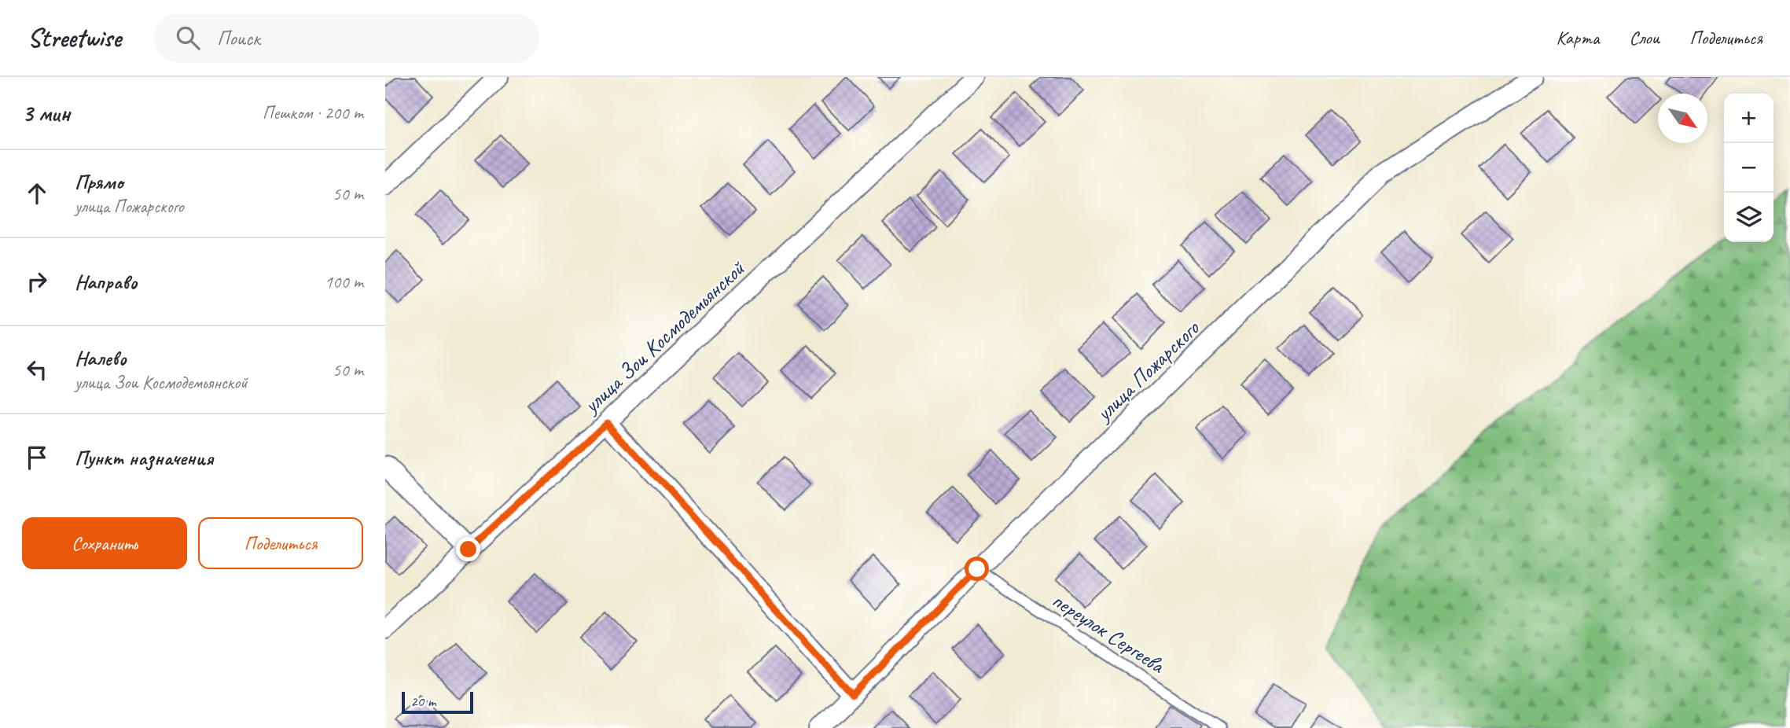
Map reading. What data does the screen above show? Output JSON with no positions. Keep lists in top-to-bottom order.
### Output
{
  "streets": {
    "street": ["улица Зои Космодемьянской", "улица Пожарского"],
    "lane": ["переулок Сергеева"]
  },
  "crossings": [
    ["улица Пожарского", "переулок Сергеева"]
  ],
  "scale_bar": "20 m",
  "north": "bottom right",
  "page": {
    "header": "Streetwise",
    "search": "Поиск",
    "nav": ["Карта", "Слои", "Поделиться"],
    "heading": ["3 мин", "Пешком · 200 m"],
    "map_buttons": ["+", "−"],
    "list": [
      ["Прямо", "улица Пожарского", "50 m"],
      ["Направо", "100 m"],
      ["Налево", "улица Зои Космодемьянской", "50 m"],
      "Пункт назначения"
    ],
    "buttons": ["Сохранить", "Поделиться"],
    "scale": "20 m"
  }
}
